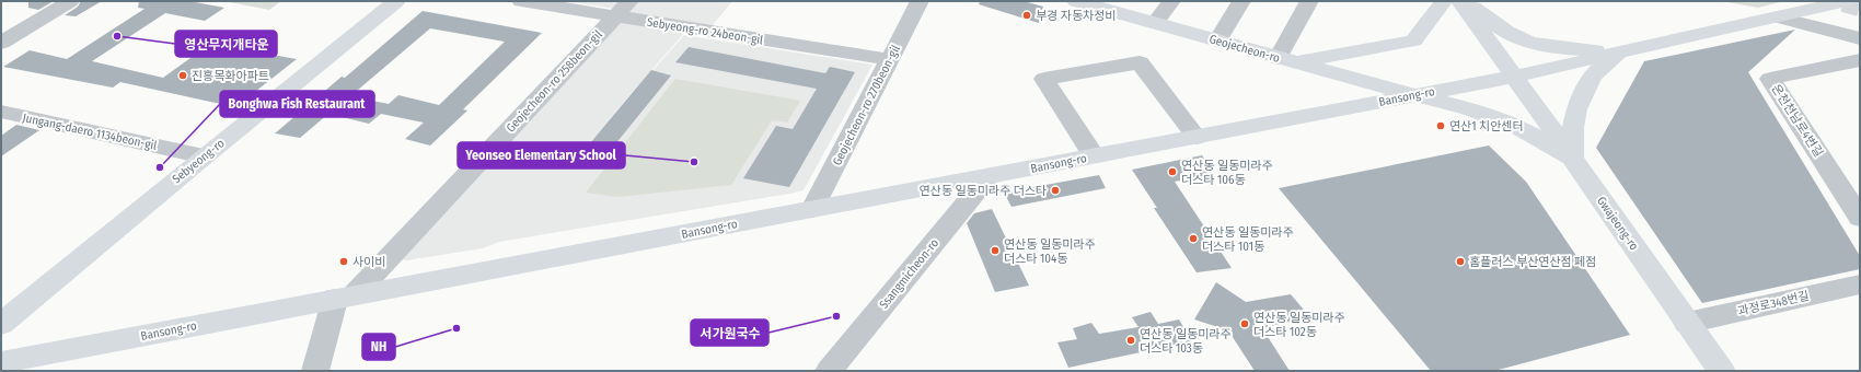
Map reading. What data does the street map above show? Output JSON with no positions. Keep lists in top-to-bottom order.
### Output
{
  "streets": {
    "main road": [
      "Geojecheon-ro",
      "Bansong-ro",
      "Sebyeong-ro",
      "Gwajeong-ro"
    ],
    "street": [
      "Sebyeong-ro 24beon-gil",
      "Geojecheon-ro 258beon-gil",
      "Geojecheon-ro 270beon-gil",
      "온천천남로4번길",
      "Jungang-daero 1134beon-gil",
      "Ssangmicheon-ro",
      "과정로348번길"
    ]
  },
  "crossings": [
    ["Sebyeong-ro 24beon-gil", "Geojecheon-ro 258beon-gil"],
    ["Sebyeong-ro 24beon-gil", "Geojecheon-ro 270beon-gil"],
    ["Geojecheon-ro", "Bansong-ro"],
    ["Geojecheon-ro", "Gwajeong-ro"],
    ["Geojecheon-ro 258beon-gil", "Bansong-ro"],
    ["Bansong-ro", "Geojecheon-ro 270beon-gil"],
    ["Bansong-ro", "Gwajeong-ro"],
    ["Bansong-ro", "Ssangmicheon-ro"],
    ["Jungang-daero 1134beon-gil", "Sebyeong-ro"],
    ["Gwajeong-ro", "과정로348번길"]
  ],
  "places": [
    "부경 자동차정비",
    "영산무지개타운",
    "진흥목화아파트",
    "연산1 치안센터",
    "Yeonseo Elementary School",
    "Bonghwa Fish Restaurant",
    "연산동 일동미라주 더스타 106동",
    "연산동 일동미라주 더스타",
    "연산동 일동미라주 더스타 101동",
    "연산동 일동미라주 더스타 104동",
    "사이비",
    "홈플러스 부산연산점 페점",
    "서가원국수",
    "연산동 일동미라주 더스타 102동",
    "NH",
    "연산동 일동미라주 더스타 103동"
  ]
}
